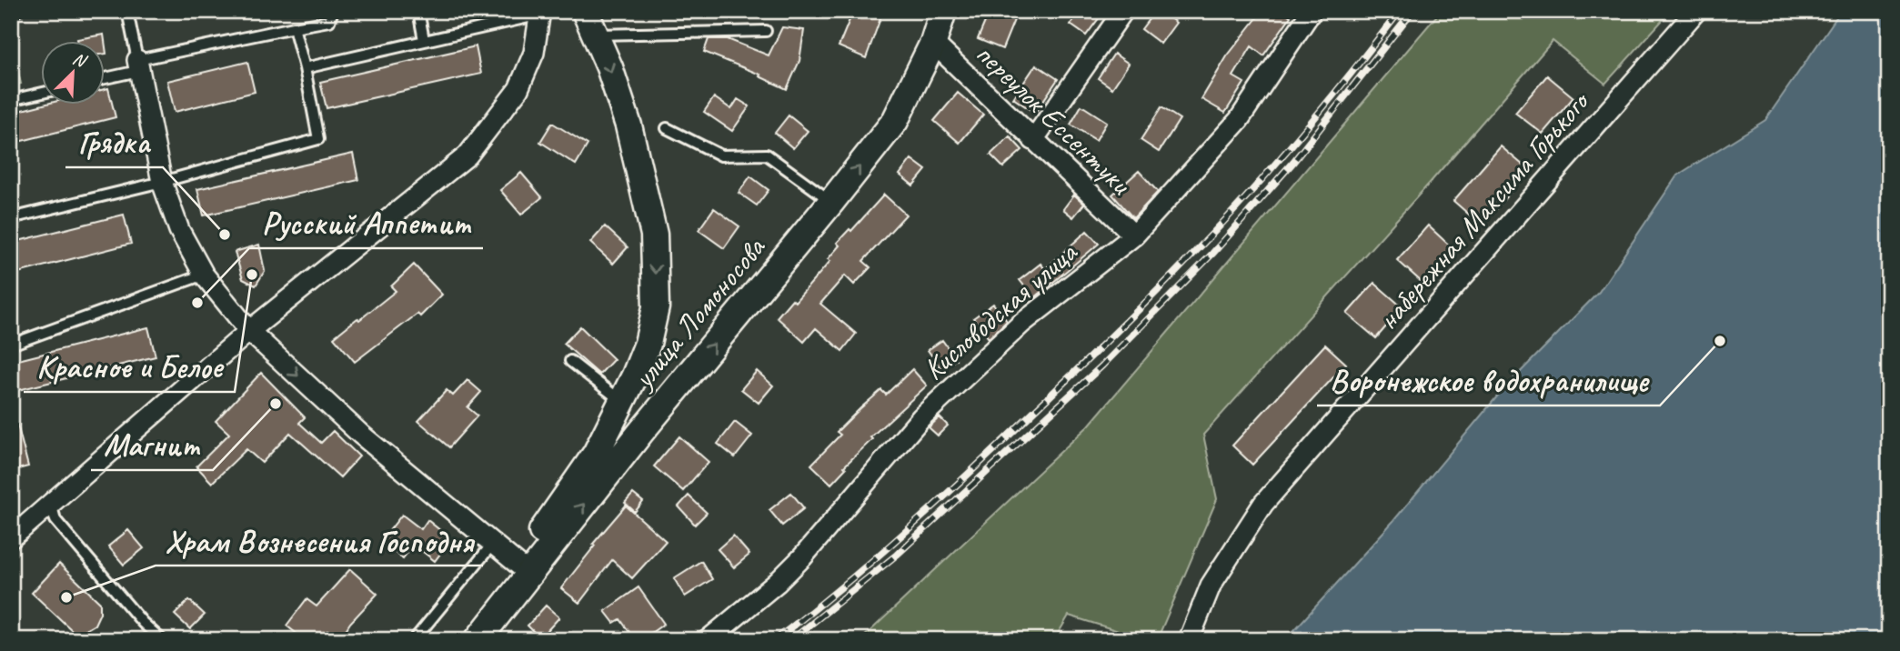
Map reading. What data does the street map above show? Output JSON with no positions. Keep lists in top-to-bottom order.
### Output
{
  "streets": {
    "main road": ["улица Ломоносова"],
    "street": ["переулок Ессентуки", "набережная Максима Горького", "Кисловодская улица"]
  },
  "crossings": [
    ["переулок Ессентуки", "Кисловодская улица"],
    ["переулок Ессентуки", "улица Ломоносова"]
  ],
  "one_way": ["улица Ломоносова"],
  "places": [
    "Грядка",
    "Красное и Белое",
    "Русский Аппетит",
    "Воронежское водохранилище",
    "Магнит",
    "Храм Вознесения Господня"
  ],
  "north": "top right"
}
